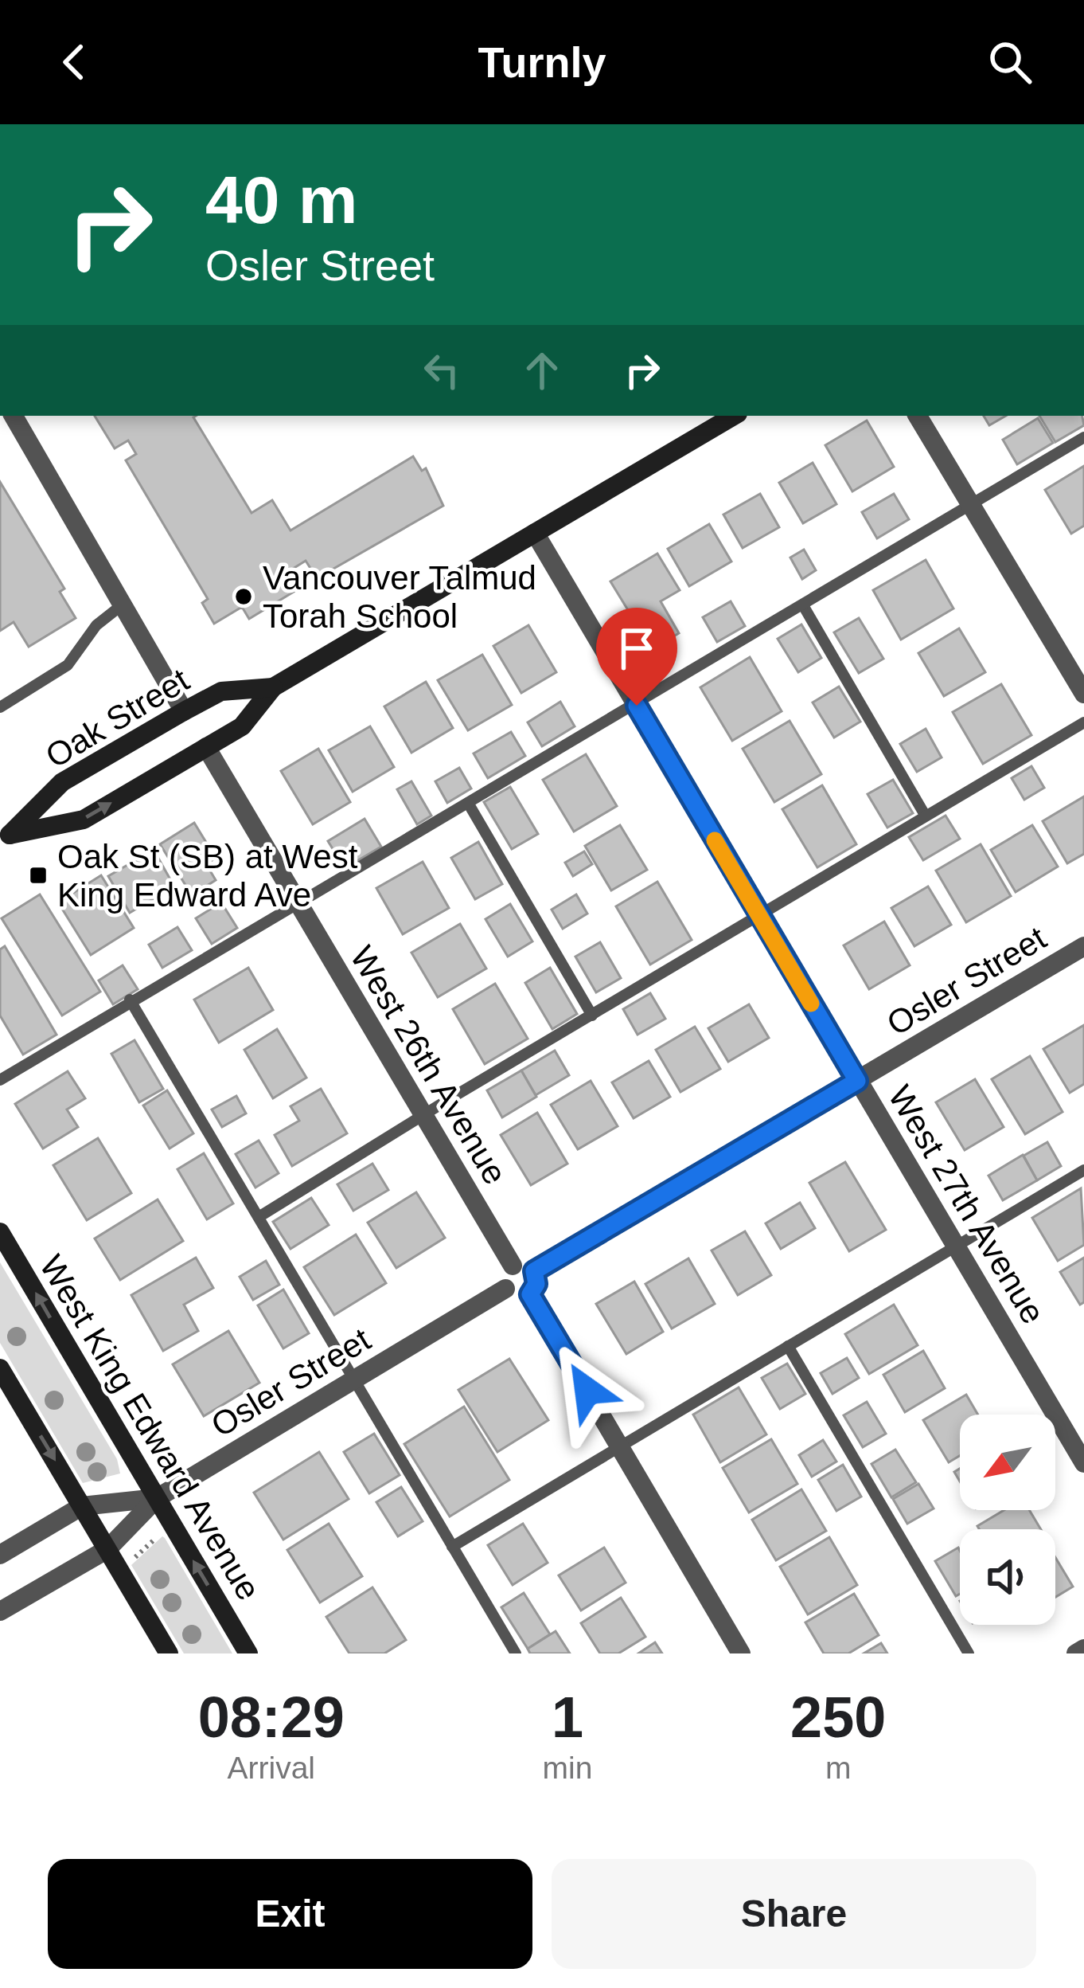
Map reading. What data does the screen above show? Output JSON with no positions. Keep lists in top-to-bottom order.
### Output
{
  "streets": {
    "main road": ["Oak Street", "West King Edward Avenue"],
    "street": ["Osler Street", "West 26th Avenue", "West 27th Avenue"]
  },
  "crossings": [
    ["Oak Street", "West 26th Avenue"],
    ["Oak Street", "West 27th Avenue"],
    ["Osler Street", "West 26th Avenue"],
    ["Osler Street", "West 27th Avenue"],
    ["Osler Street", "West King Edward Avenue"]
  ],
  "places": {
    "other": ["Vancouver Talmud Torah School"],
    "transit": ["Oak St (SB) at West King Edward Ave"]
  },
  "north": "bottom left",
  "page": {
    "header": "Turnly",
    "turn": ["40 m", "Osler Street"],
    "eta": [
      "08:29",
      "Arrival",
      "1",
      "min",
      "250",
      "m"
    ],
    "buttons": ["Exit", "Share"]
  }
}
